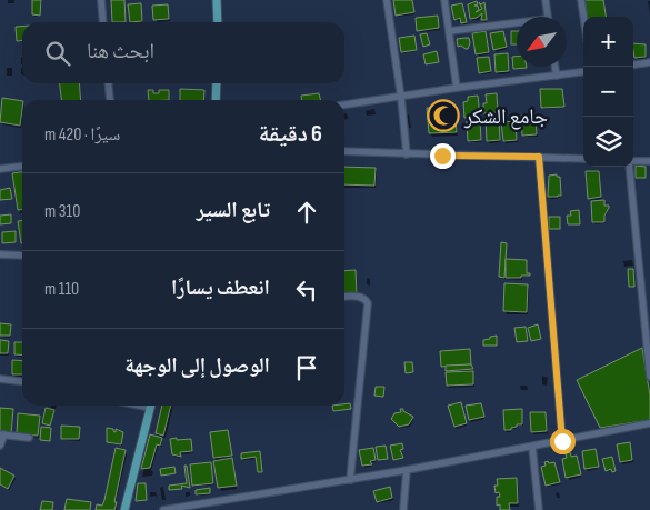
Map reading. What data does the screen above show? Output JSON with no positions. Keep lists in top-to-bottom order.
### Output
{
  "places": {
    "mosque": ["جامع الشكر"]
  },
  "north": "bottom left",
  "page": {
    "map_buttons": ["+", "−"],
    "search": "ابحث هنا",
    "heading": ["6 دقيقة", "سيرًا · 420 m"],
    "list": [
      ["تابع السير", "310 m"],
      ["انعطف يسارًا", "110 m"],
      "الوصول إلى الوجهة"
    ]
  }
}
